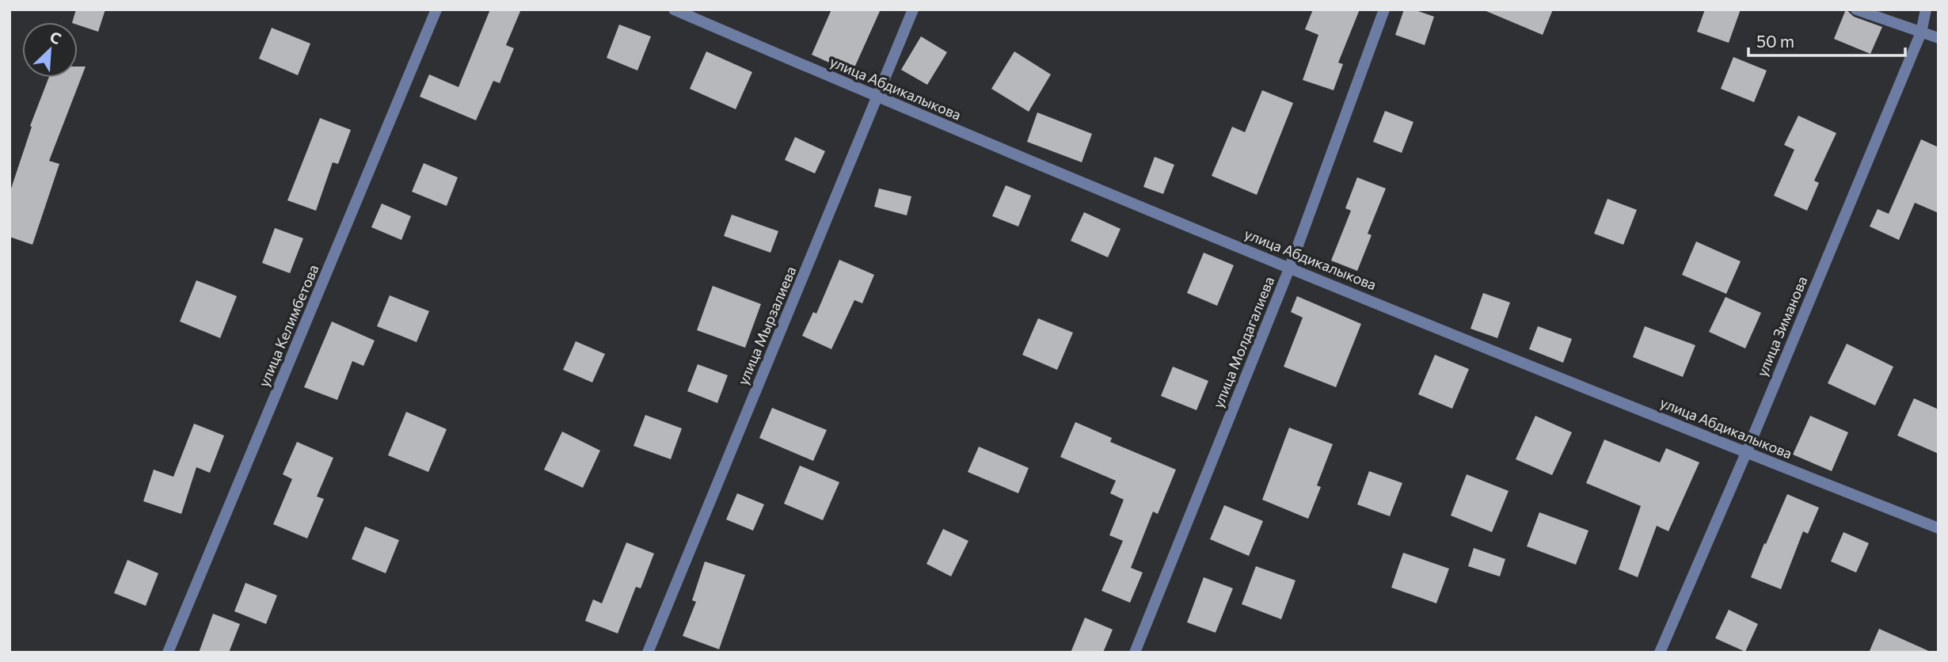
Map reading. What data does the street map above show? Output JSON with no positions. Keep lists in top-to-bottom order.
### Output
{
  "streets": {
    "street": [
      "улица Абдикалыкова",
      "улица Келимбетова",
      "улица Мырзалиева",
      "улица Зиманова",
      "улица Молдагалиева"
    ]
  },
  "crossings": [
    ["улица Абдикалыкова", "улица Мырзалиева"],
    ["улица Абдикалыкова", "улица Зиманова"],
    ["улица Абдикалыкова", "улица Молдагалиева"]
  ],
  "scale_bar": "50 m",
  "north": "top right"
}
